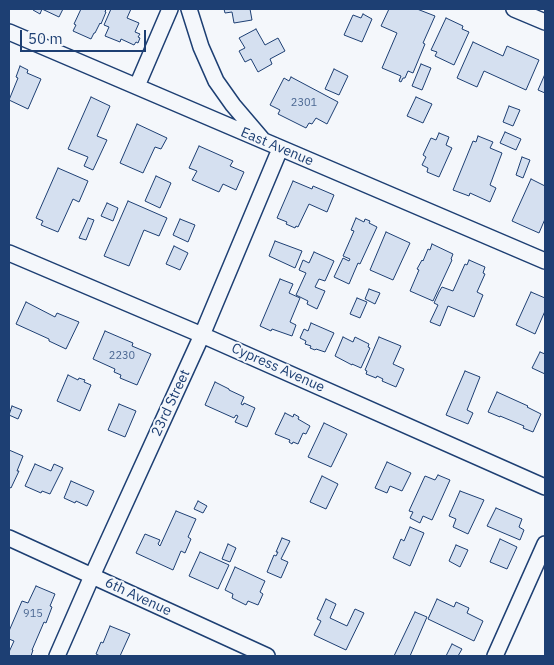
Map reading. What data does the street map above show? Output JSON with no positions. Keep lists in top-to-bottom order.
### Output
{
  "streets": {
    "street": [
      "East Avenue",
      "Cypress Avenue",
      "23rd Street",
      "6th Avenue"
    ]
  },
  "crossings": [
    ["East Avenue", "23rd Street"],
    ["Cypress Avenue", "23rd Street"],
    ["23rd Street", "6th Avenue"]
  ],
  "house_numbers": ["2301", "2230", "915"],
  "scale_bar": "50 m"
}
